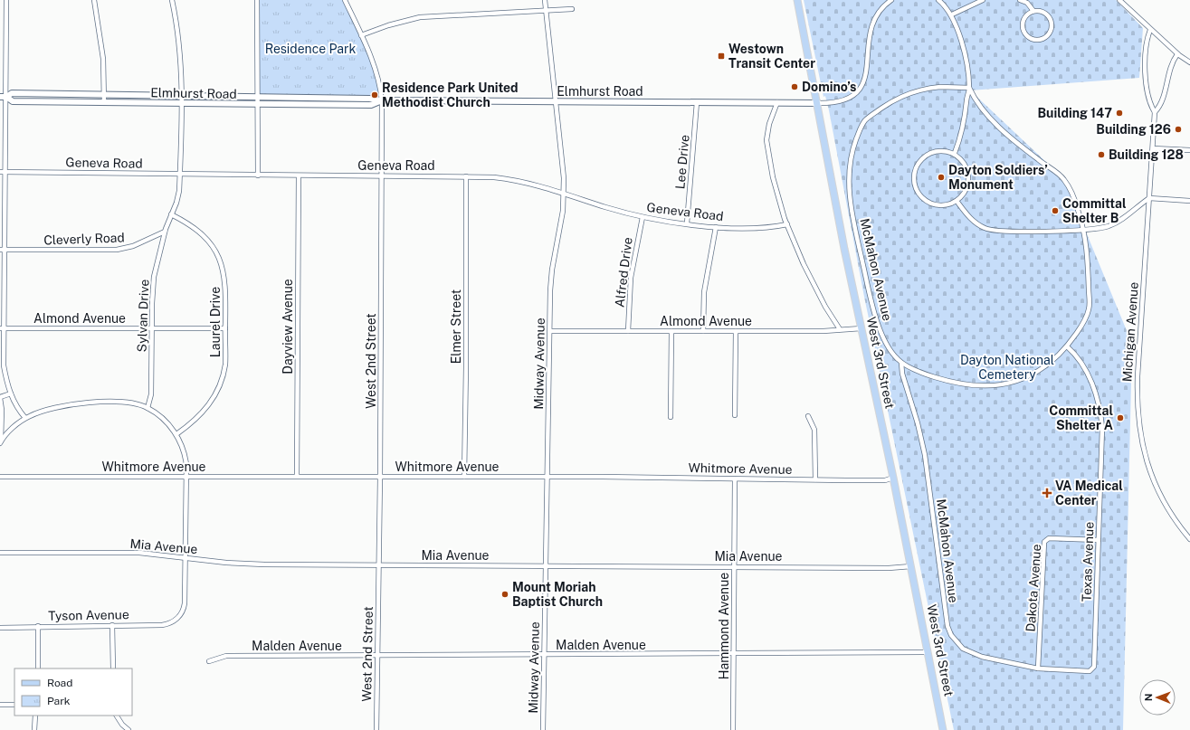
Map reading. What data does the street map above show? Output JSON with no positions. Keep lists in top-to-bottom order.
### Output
{
  "streets": {
    "main road": ["West 3rd Street"],
    "street": [
      "Elmhurst Road",
      "Lee Drive",
      "Geneva Road",
      "Cleverly Road",
      "McMahon Avenue",
      "Alfred Drive",
      "Sylvan Drive",
      "Almond Avenue",
      "Laurel Drive",
      "Dayview Avenue",
      "Elmer Street",
      "Michigan Avenue",
      "West 2nd Street",
      "Midway Avenue",
      "Whitmore Avenue",
      "Mia Avenue",
      "Texas Avenue",
      "Dakota Avenue",
      "Tyson Avenue",
      "Hammond Avenue",
      "Malden Avenue"
    ]
  },
  "crossings": [
    ["Elmhurst Road", "Lee Drive"],
    ["Elmhurst Road", "Sylvan Drive"],
    ["Elmhurst Road", "West 2nd Street"],
    ["Elmhurst Road", "West 3rd Street"],
    ["Elmhurst Road", "Midway Avenue"],
    ["Lee Drive", "Geneva Road"],
    ["Geneva Road", "Alfred Drive"],
    ["Geneva Road", "Sylvan Drive"],
    ["Geneva Road", "Dayview Avenue"],
    ["Geneva Road", "Elmer Street"],
    ["Geneva Road", "West 2nd Street"],
    ["Geneva Road", "Midway Avenue"],
    ["Cleverly Road", "Sylvan Drive"],
    ["McMahon Avenue", "Texas Avenue"],
    ["McMahon Avenue", "Dakota Avenue"],
    ["Alfred Drive", "Almond Avenue"],
    ["Sylvan Drive", "Almond Avenue"],
    ["Sylvan Drive", "Laurel Drive"],
    ["Almond Avenue", "Laurel Drive"],
    ["Almond Avenue", "West 3rd Street"],
    ["Almond Avenue", "Midway Avenue"],
    ["Dayview Avenue", "Whitmore Avenue"],
    ["Elmer Street", "Whitmore Avenue"],
    ["West 2nd Street", "Whitmore Avenue"],
    ["West 2nd Street", "Mia Avenue"],
    ["West 2nd Street", "Malden Avenue"],
    ["West 3rd Street", "Whitmore Avenue"],
    ["West 3rd Street", "Mia Avenue"],
    ["West 3rd Street", "Malden Avenue"],
    ["Midway Avenue", "Whitmore Avenue"],
    ["Midway Avenue", "Mia Avenue"],
    ["Midway Avenue", "Malden Avenue"],
    ["Whitmore Avenue", "Hammond Avenue"],
    ["Mia Avenue", "Tyson Avenue"],
    ["Mia Avenue", "Hammond Avenue"],
    ["Texas Avenue", "Dakota Avenue"],
    ["Hammond Avenue", "Malden Avenue"]
  ],
  "parks": ["Residence Park", "Dayton National Cemetery"],
  "places": {
    "transit": ["Westown Transit Center"],
    "other": [
      "Domino’s",
      "Residence Park United Methodist Church",
      "Building 147",
      "Building 126",
      "Building 128",
      "Dayton Soldiers’ Monument",
      "Committal Shelter B",
      "Committal Shelter A",
      "Mount Moriah Baptist Church"
    ],
    "health": ["VA Medical Center"]
  },
  "legend": ["Road", "Park"],
  "north": "left"
}
